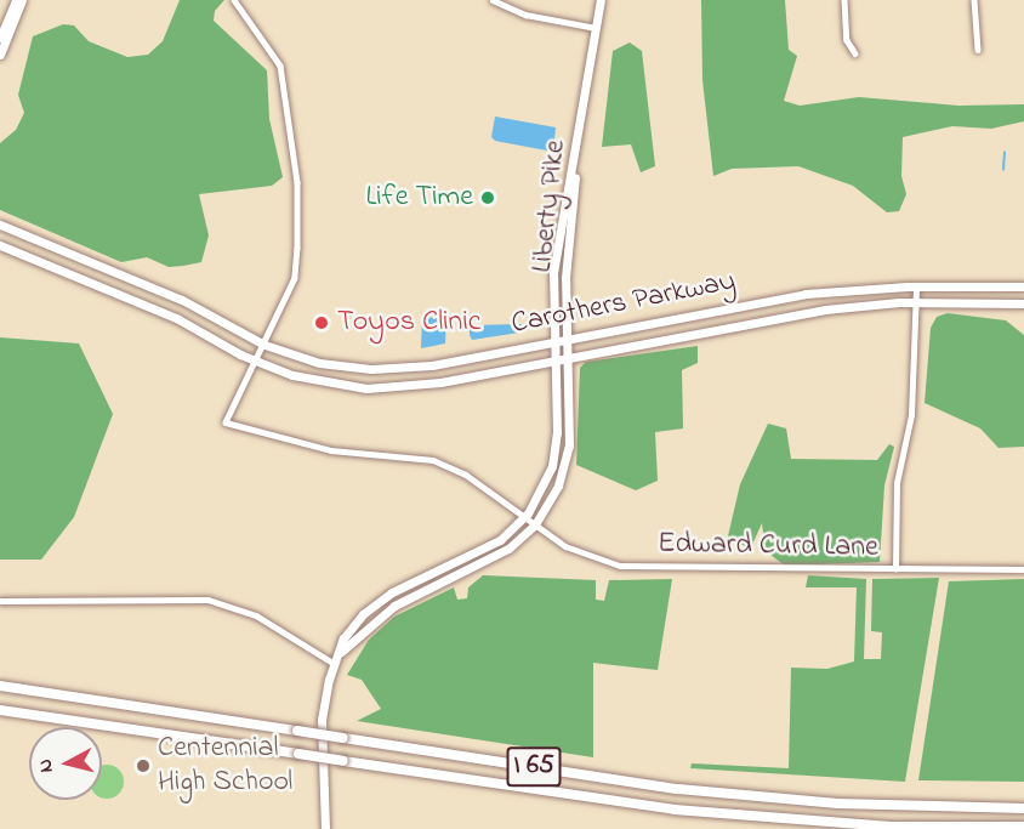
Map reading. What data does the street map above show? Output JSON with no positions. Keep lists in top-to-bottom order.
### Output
{
  "streets": {
    "highway": ["I 65"],
    "main road": ["Liberty Pike", "Carothers Parkway"],
    "street": ["Edward Curd Lane"]
  },
  "crossings": [
    ["Liberty Pike", "Carothers Parkway"],
    ["Liberty Pike", "Edward Curd Lane"],
    ["Carothers Parkway", "Edward Curd Lane"]
  ],
  "places": ["Life Time", "Toyos Clinic", "Centennial High School"],
  "north": "left"
}
